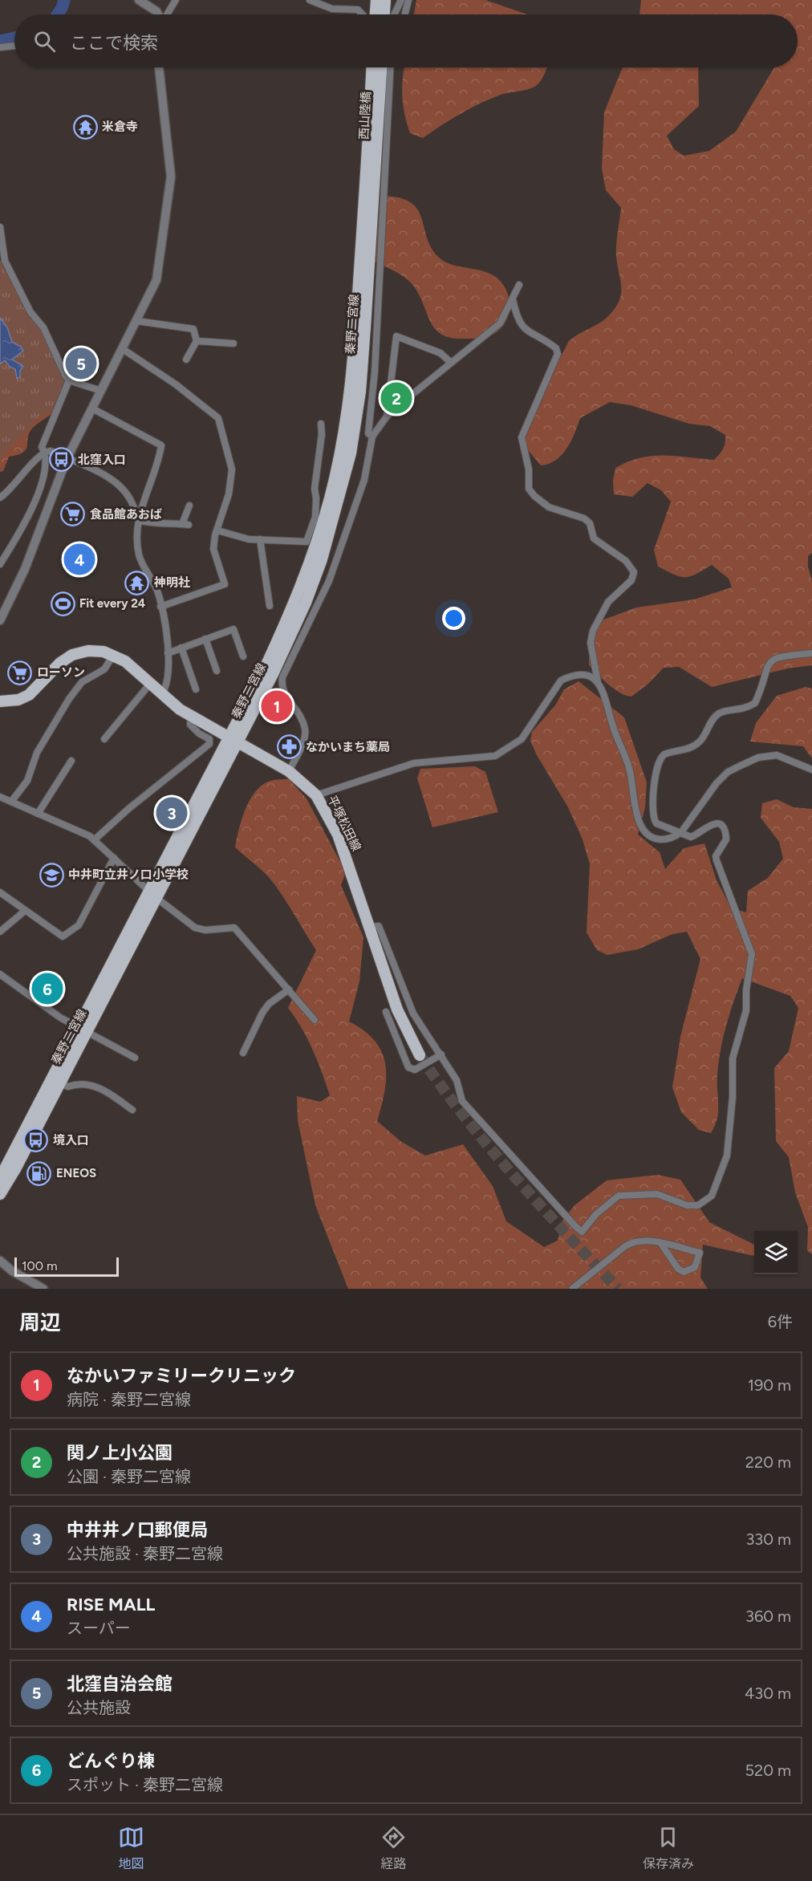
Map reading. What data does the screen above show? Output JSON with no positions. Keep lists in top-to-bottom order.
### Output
{
  "streets": {
    "main road": ["西山陸橋", "秦野二宮線", "平塚松田線"]
  },
  "crossings": [
    ["西山陸橋", "秦野二宮線"],
    ["秦野二宮線", "平塚松田線"]
  ],
  "places": {
    "temple": ["米倉寺", "神明社"],
    "bus stop": ["北窪入口", "境入口"],
    "supermarket": ["食品館あおば", "ローソン"],
    "sports": ["Fit every 24"],
    "pharmacy": ["なかいまち薬局"],
    "school or university": ["中井町立井ノ口小学校"],
    "fuel station": ["ENEOS"]
  },
  "scale_bar": "100 m",
  "page": {
    "search": "ここで検索",
    "pins": [
      "5",
      "2",
      "4",
      "1",
      "3",
      "6"
    ],
    "scale": "100 m",
    "heading": ["周辺", "6件"],
    "list": [
      {
        "mark": "1",
        "name": "なかいファミリークリニック",
        "note": "病院 · 秦野二宮線",
        "value": "190 m"
      },
      {
        "mark": "2",
        "name": "関ノ上小公園",
        "note": "公園 · 秦野二宮線",
        "value": "220 m"
      },
      {
        "mark": "3",
        "name": "中井井ノ口郵便局",
        "note": "公共施設 · 秦野二宮線",
        "value": "330 m"
      },
      {
        "mark": "4",
        "name": "RISE MALL",
        "note": "スーパー",
        "value": "360 m"
      },
      {
        "mark": "5",
        "name": "北窪自治会館",
        "note": "公共施設",
        "value": "430 m"
      },
      {
        "mark": "6",
        "name": "どんぐり棟",
        "note": "スポット · 秦野二宮線",
        "value": "520 m"
      }
    ],
    "nav": ["地図", "経路", "保存済み"]
  }
}
